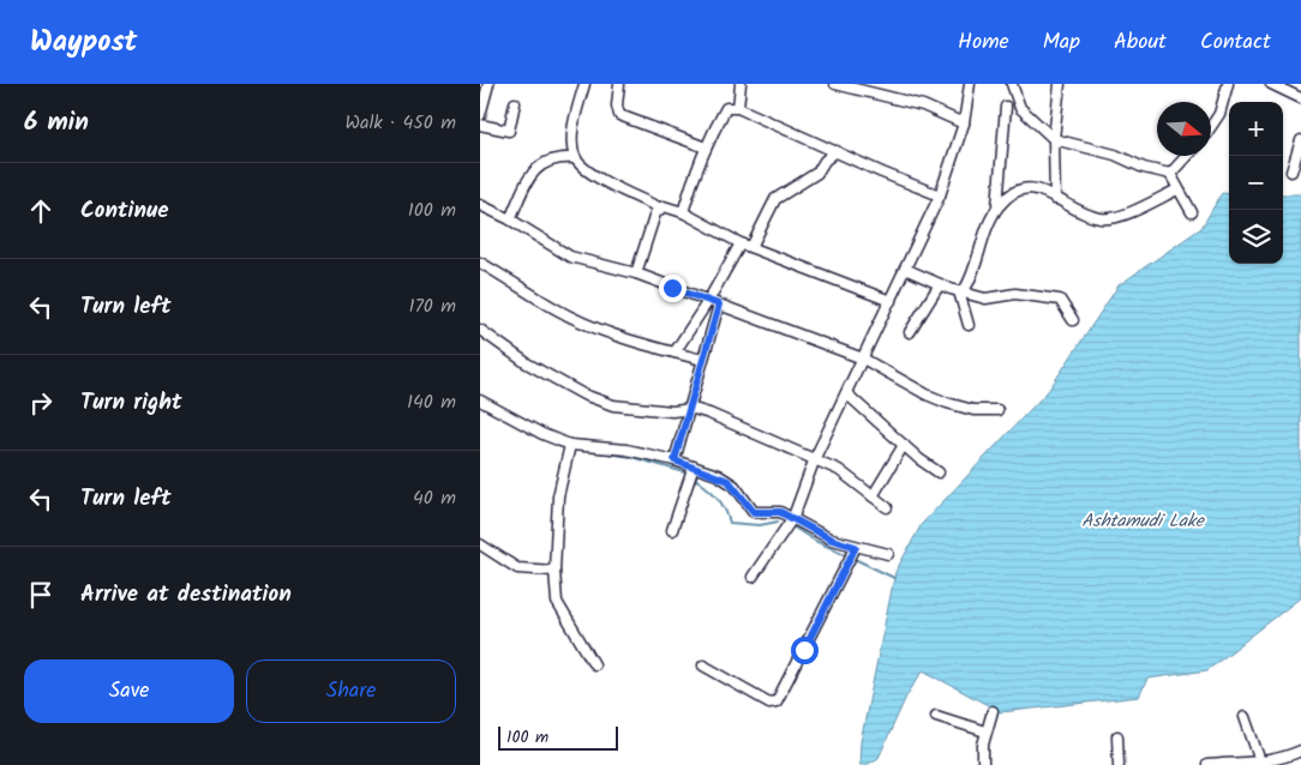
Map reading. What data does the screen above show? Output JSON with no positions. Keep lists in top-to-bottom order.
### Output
{
  "water": ["Ashtamudi Lake"],
  "scale_bar": "100 m",
  "north": "right",
  "page": {
    "header": "Waypost",
    "nav": [
      "Home",
      "Map",
      "About",
      "Contact"
    ],
    "heading": ["6 min", "Walk · 450 m"],
    "map_buttons": ["+", "−"],
    "list": [
      ["Continue", "100 m"],
      ["Turn left", "170 m"],
      ["Turn right", "140 m"],
      ["Turn left", "40 m"],
      "Arrive at destination"
    ],
    "buttons": ["Save", "Share"],
    "scale": "100 m"
  }
}
